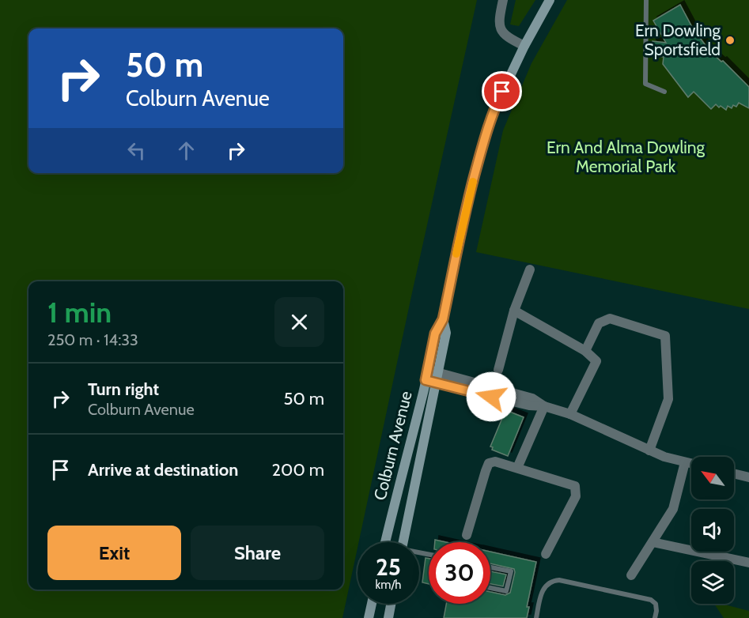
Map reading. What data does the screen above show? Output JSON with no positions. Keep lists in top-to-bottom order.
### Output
{
  "streets": {
    "main road": ["Colburn Avenue"]
  },
  "parks": ["Ern And Alma Dowling Memorial Park"],
  "places": ["Ern Dowling Sportsfield"],
  "north": "top left",
  "page": {
    "turn": ["50 m", "Colburn Avenue"],
    "heading": ["1 min", "250 m · 14:33"],
    "list": [
      {
        "name": "Turn right",
        "note": "Colburn Avenue",
        "value": "50 m"
      },
      {
        "name": "Arrive at destination",
        "value": "200 m"
      }
    ],
    "buttons": ["Exit", "Share"],
    "speed": "25 km/h",
    "limit": "30"
  }
}
